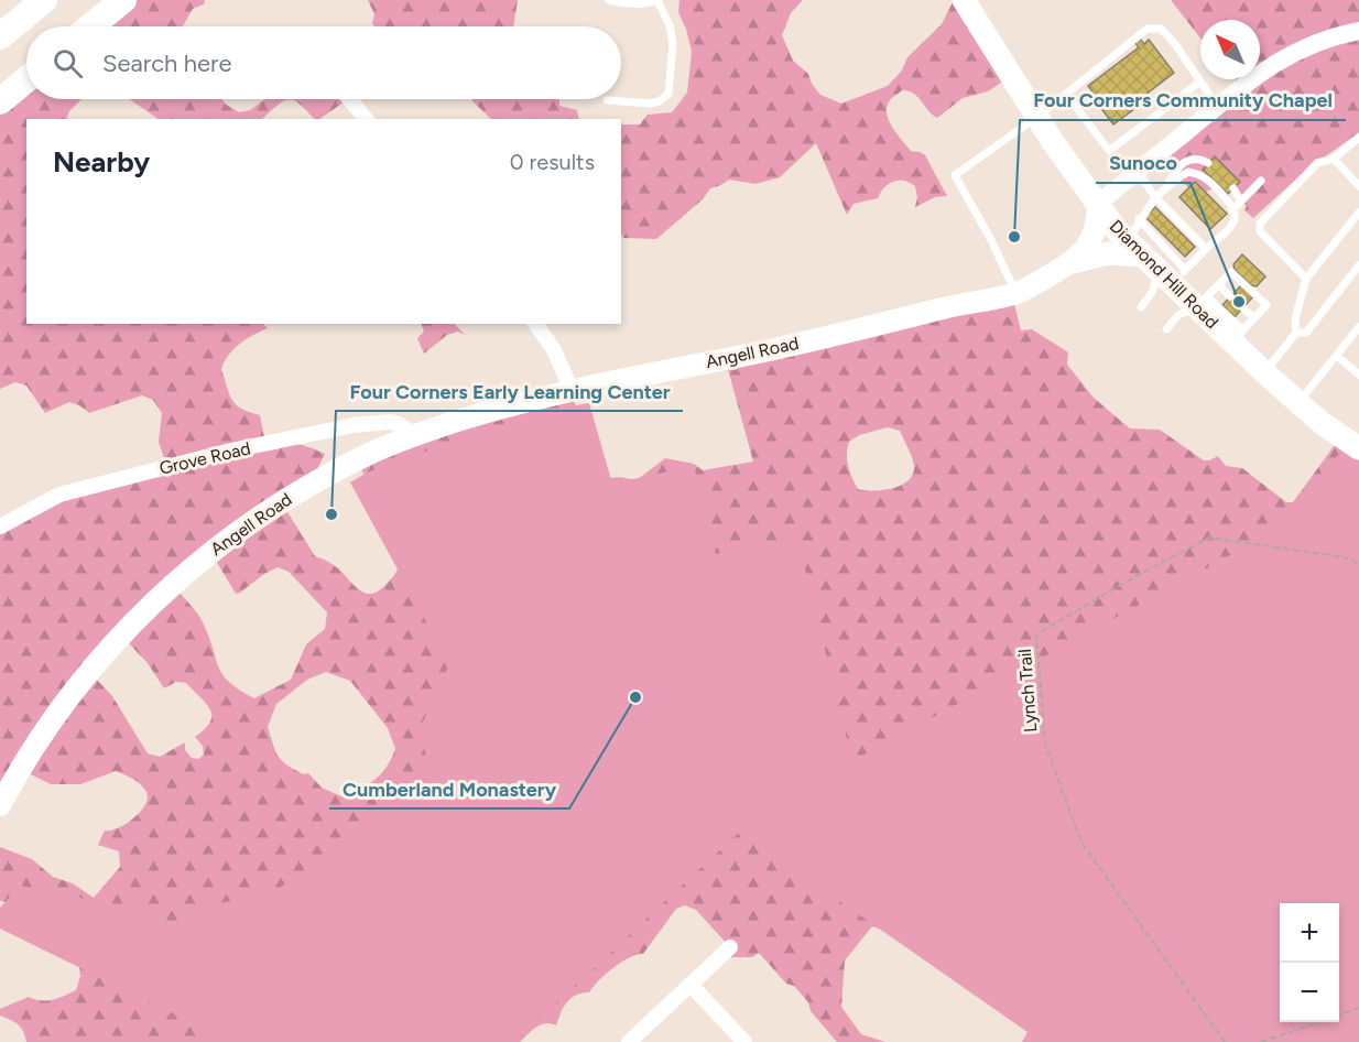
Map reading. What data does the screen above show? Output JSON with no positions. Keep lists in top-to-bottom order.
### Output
{
  "streets": {
    "main road": ["Diamond Hill Road", "Angell Road"],
    "street": ["Grove Road"],
    "path": ["Lynch Trail"]
  },
  "crossings": [
    ["Diamond Hill Road", "Angell Road"],
    ["Angell Road", "Grove Road"]
  ],
  "places": [
    "Four Corners Community Chapel",
    "Sunoco",
    "Four Corners Early Learning Center",
    "Cumberland Monastery"
  ],
  "north": "top left",
  "page": {
    "search": "Search here",
    "heading": ["Nearby", "0 results"],
    "map_buttons": ["+", "−"]
  }
}
